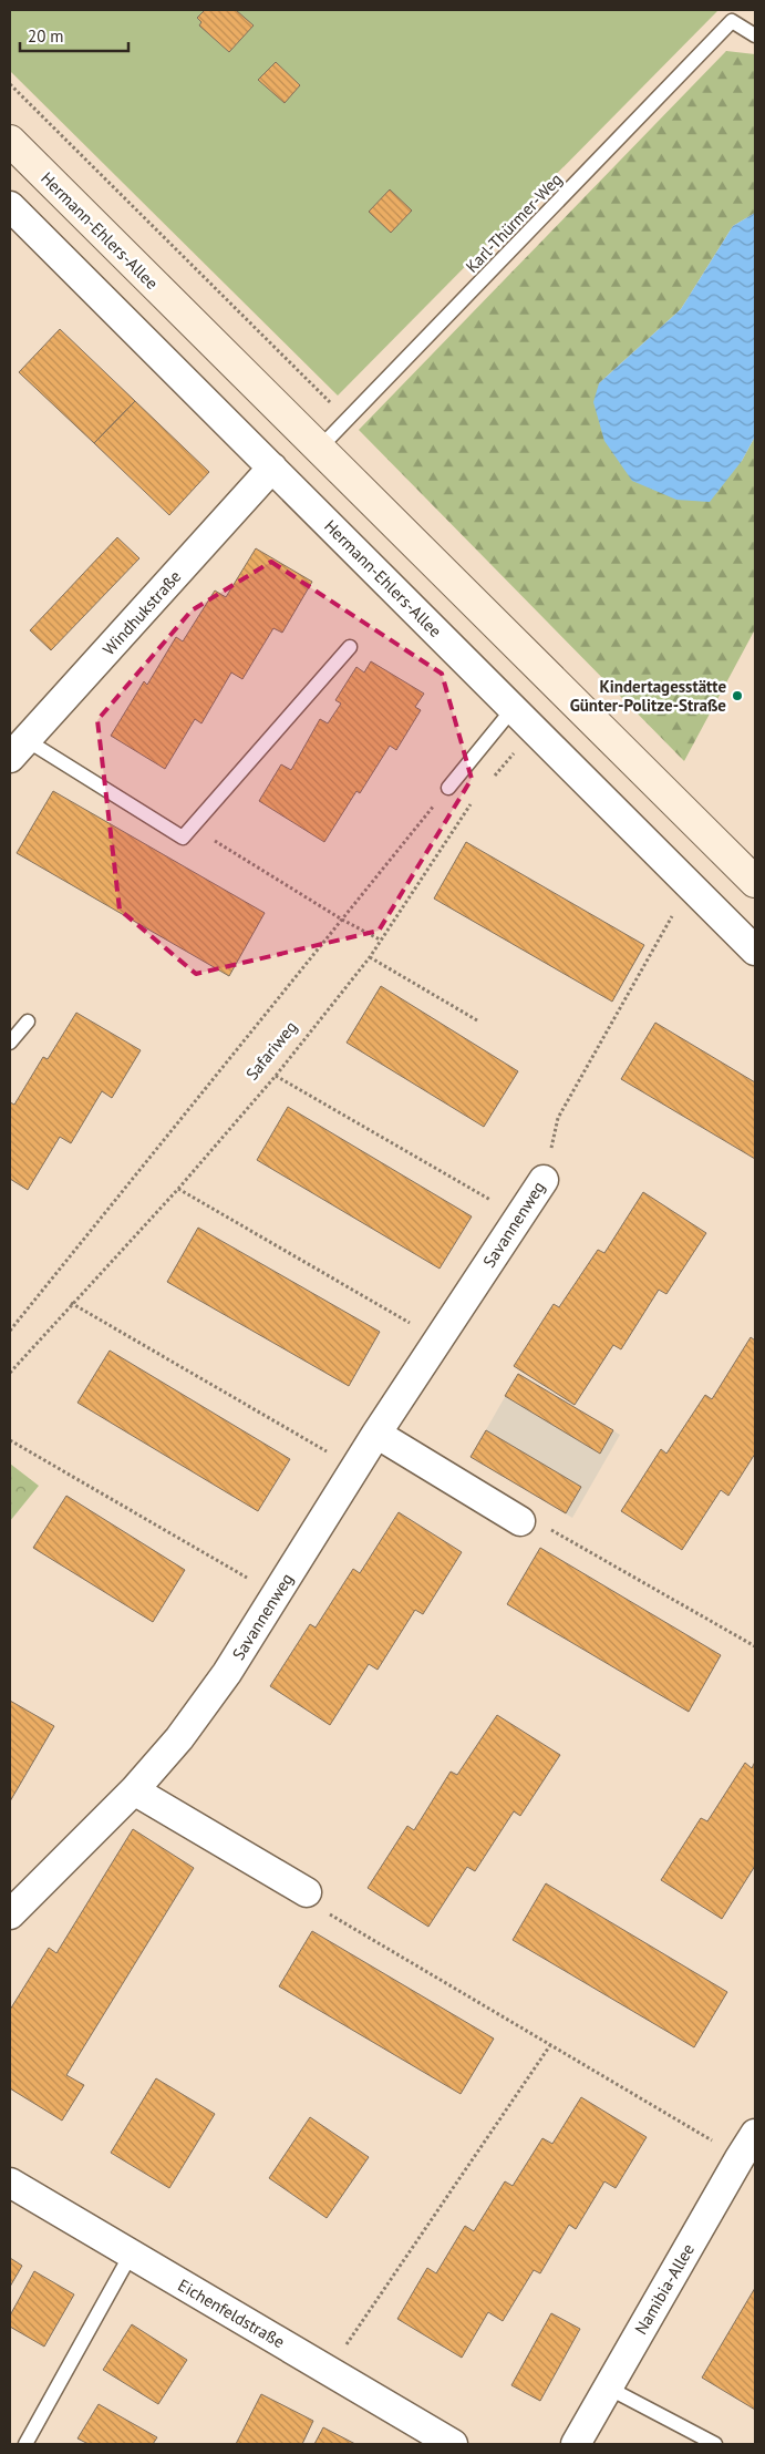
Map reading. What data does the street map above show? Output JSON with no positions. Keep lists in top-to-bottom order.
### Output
{
  "streets": {
    "street": [
      "Hermann-Ehlers-Allee",
      "Windhukstraße",
      "Savannenweg",
      "Namibia-Allee",
      "Eichenfeldstraße"
    ],
    "lane": ["Karl-Thürmer-Weg"],
    "path": ["Safariweg"]
  },
  "crossings": [
    ["Karl-Thürmer-Weg", "Hermann-Ehlers-Allee"],
    ["Hermann-Ehlers-Allee", "Windhukstraße"],
    ["Hermann-Ehlers-Allee", "Savannenweg"]
  ],
  "places": ["Kindertagesstätte Günter-Politze-Straße"],
  "scale_bar": "20 m"
}
